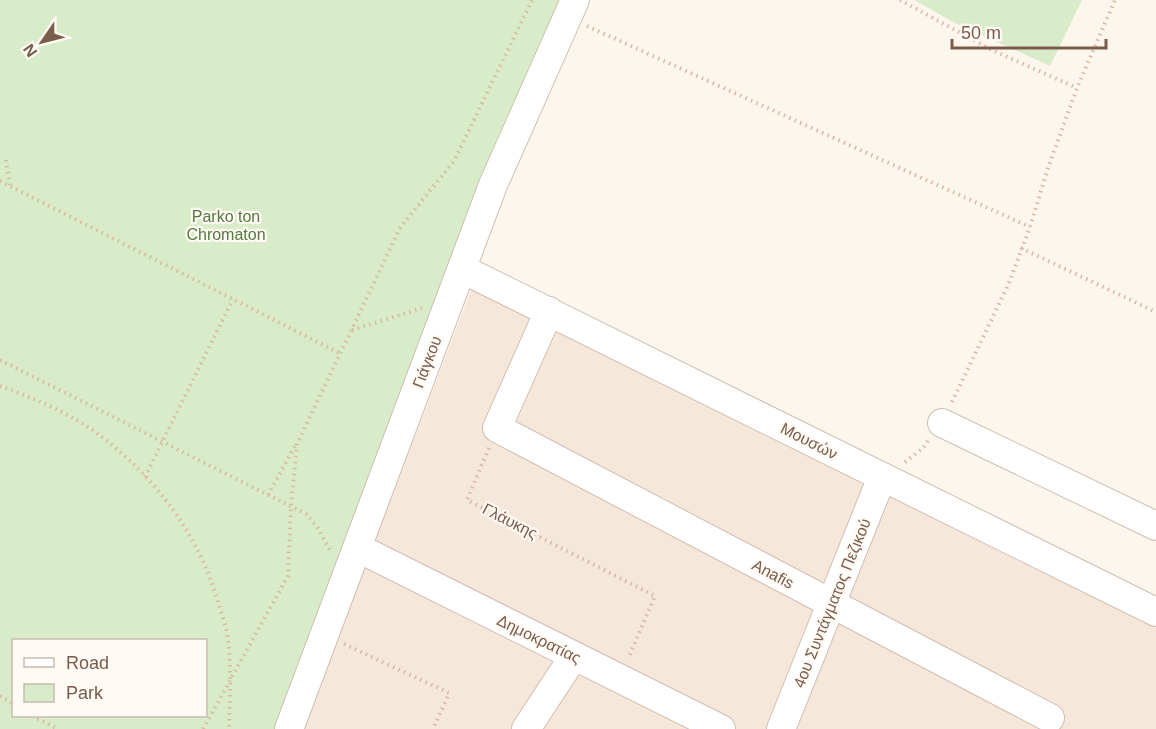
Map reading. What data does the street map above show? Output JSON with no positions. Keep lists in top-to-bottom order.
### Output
{
  "streets": {
    "street": [
      "Γιάγκου",
      "Μουσών",
      "Anafis",
      "4ου Συντάγματος Πεζικού",
      "Δημοκρατίας"
    ],
    "path": ["Γλάυκης"]
  },
  "crossings": [
    ["Γιάγκου", "Μουσών"],
    ["Γιάγκου", "Δημοκρατίας"],
    ["Μουσών", "4ου Συντάγματος Πεζικού"],
    ["Γλάυκης", "Anafis"],
    ["Γλάυκης", "Δημοκρατίας"],
    ["Anafis", "4ου Συντάγματος Πεζικού"]
  ],
  "parks": ["Parko ton Chromaton"],
  "legend": ["Road", "Park"],
  "scale_bar": "50 m",
  "north": "bottom left"
}
